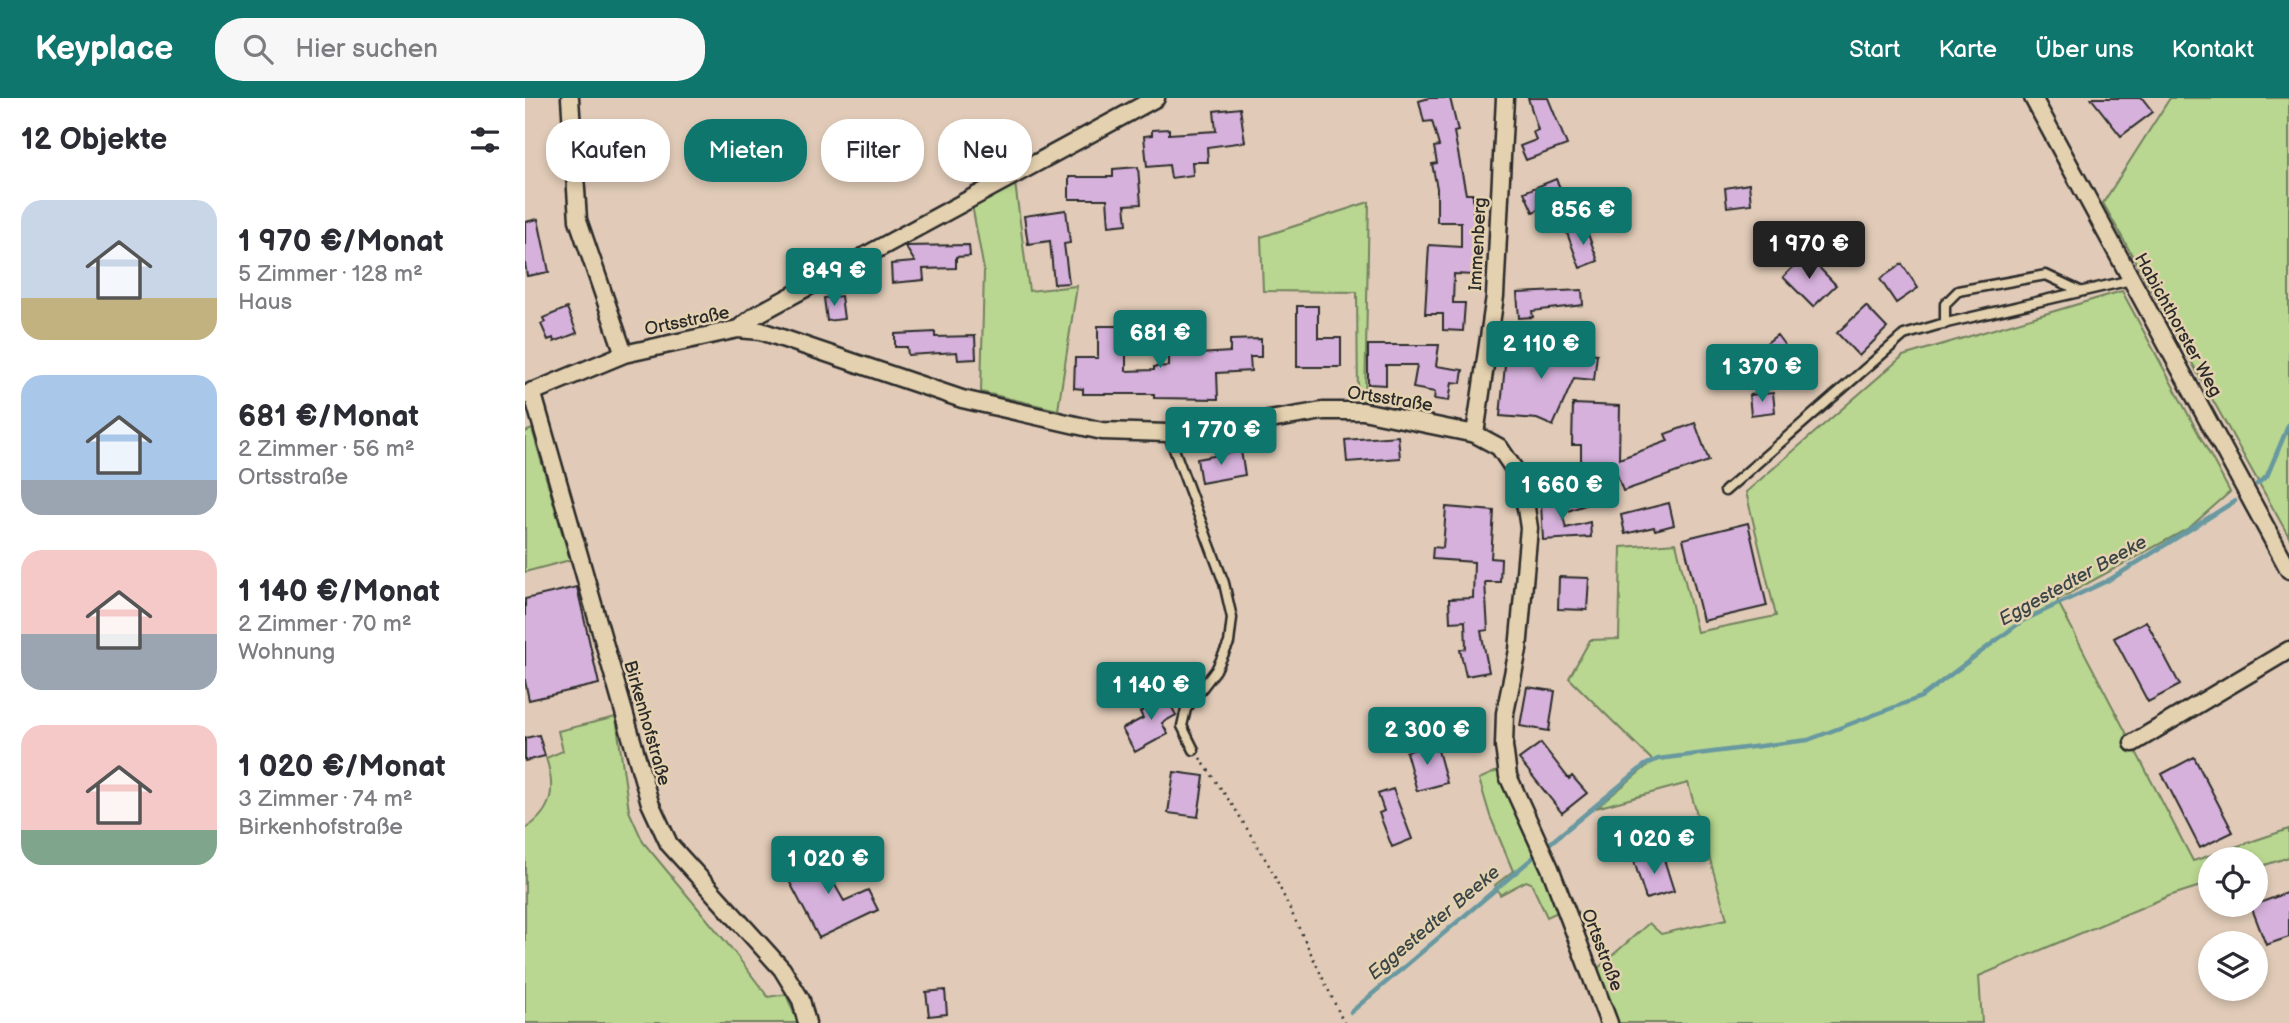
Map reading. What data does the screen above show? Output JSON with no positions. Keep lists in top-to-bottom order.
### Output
{
  "streets": {
    "street": [
      "Immenberg",
      "Ortsstraße",
      "Habichthorster Weg",
      "Birkenhofstraße"
    ]
  },
  "crossings": [
    ["Immenberg", "Ortsstraße"],
    ["Ortsstraße", "Birkenhofstraße"]
  ],
  "water": ["Eggestedter Beeke"],
  "page": {
    "header": "Keyplace",
    "search": "Hier suchen",
    "nav": [
      "Start",
      "Karte",
      "Über uns",
      "Kontakt"
    ],
    "heading": "12 Objekte",
    "chip": [
      "Kaufen",
      "Mieten",
      "Filter",
      "Neu"
    ],
    "list": [
      {
        "name": "1 970 €/Monat",
        "note": "5 Zimmer · 128 m² · Haus"
      },
      {
        "name": "681 €/Monat",
        "note": "2 Zimmer · 56 m² · Ortsstraße"
      },
      {
        "name": "1 140 €/Monat",
        "note": "2 Zimmer · 70 m² · Wohnung"
      },
      {
        "name": "1 020 €/Monat",
        "note": "3 Zimmer · 74 m² · Birkenhofstraße"
      }
    ],
    "price": [
      "856 €",
      "1 970 €",
      "849 €",
      "681 €",
      "2 110 €",
      "1 370 €",
      "1 770 €",
      "1 660 €",
      "1 140 €",
      "2 300 €",
      "1 020 €",
      "1 020 €"
    ]
  }
}
